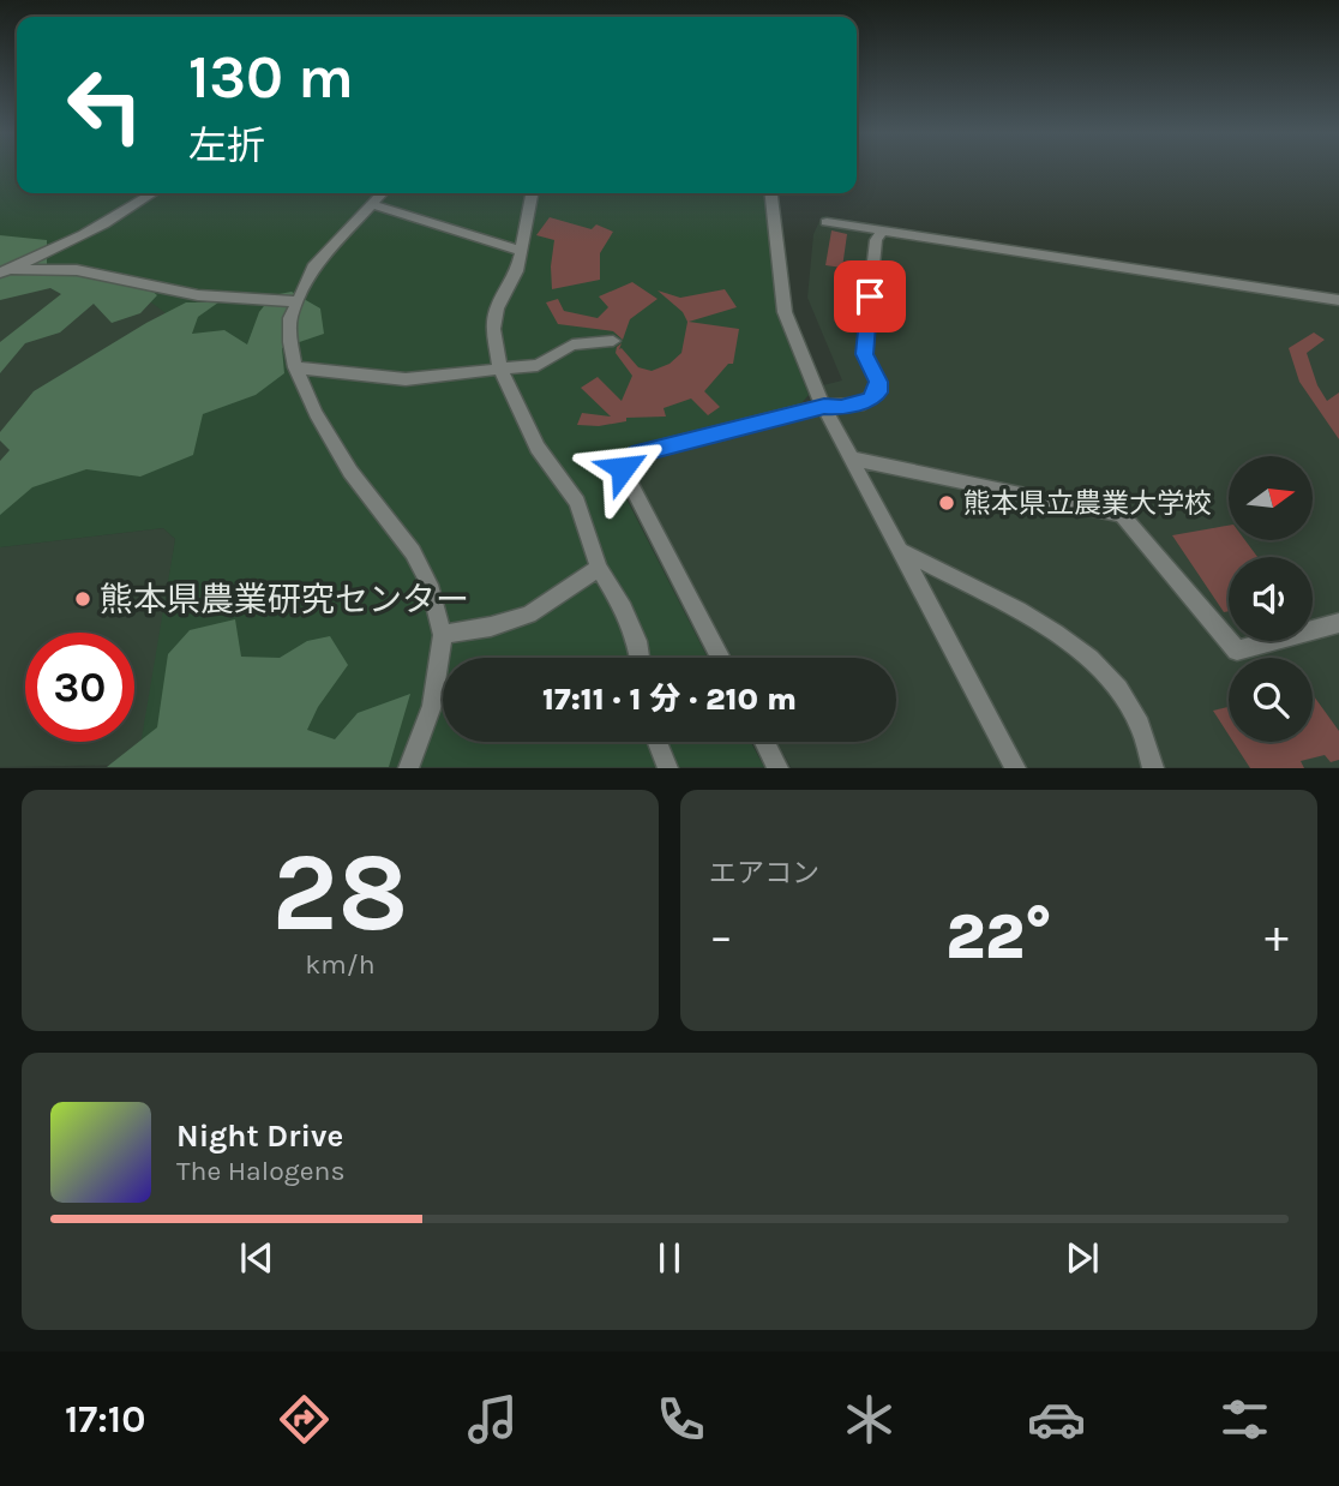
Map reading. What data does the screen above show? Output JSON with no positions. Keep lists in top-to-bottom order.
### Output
{
  "places": ["熊本県立農業大学校", "熊本県農業研究センター"],
  "north": "right",
  "page": {
    "turn": ["130 m", "左折"],
    "limit": "30",
    "trip": "17:11 · 1 分 · 210 m",
    "tile": [
      ["28", "km/h"],
      "エアコン"
    ],
    "heat": ["−", "22°", "+"],
    "song": ["Night Drive", "The Halogens"],
    "tabs": "17:10"
  }
}
